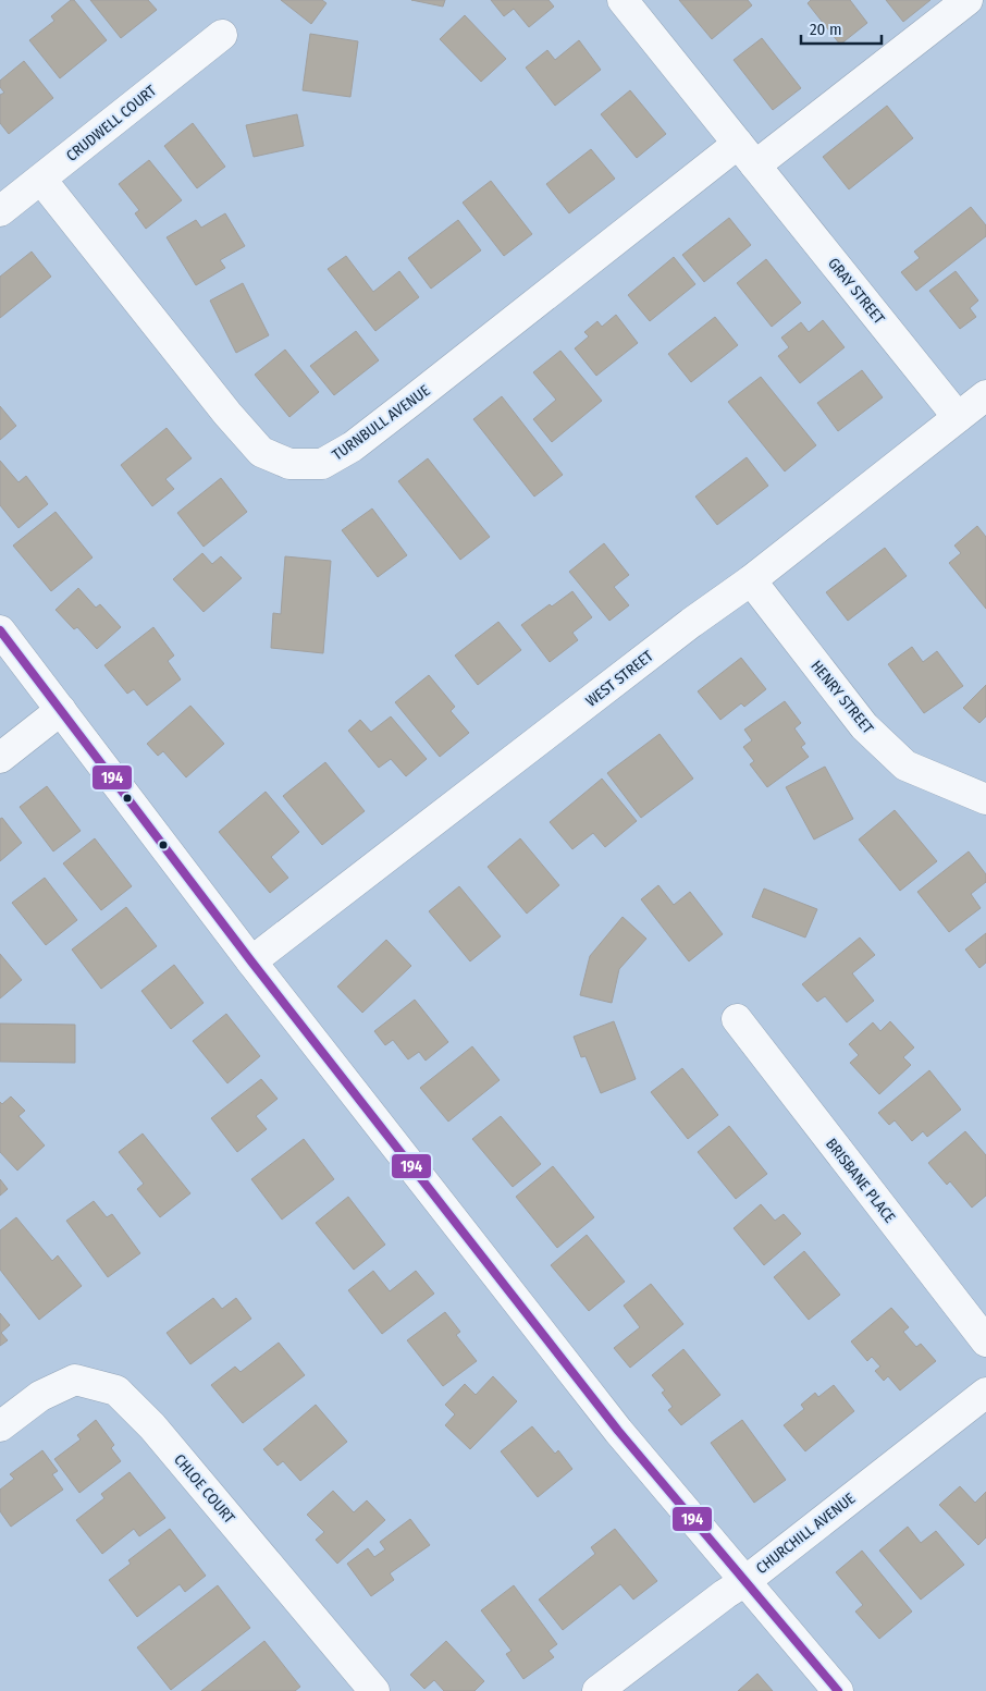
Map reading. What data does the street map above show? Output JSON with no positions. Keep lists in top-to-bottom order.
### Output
{
  "streets": {
    "street": [
      "CRUDWELL COURT",
      "GRAY STREET",
      "TURNBULL AVENUE",
      "WEST STREET",
      "HENRY STREET",
      "BRISBANE PLACE",
      "CHLOE COURT",
      "CHURCHILL AVENUE"
    ]
  },
  "crossings": [
    ["CRUDWELL COURT", "TURNBULL AVENUE"],
    ["GRAY STREET", "TURNBULL AVENUE"],
    ["GRAY STREET", "WEST STREET"],
    ["WEST STREET", "HENRY STREET"]
  ],
  "lines": ["transit line 194"],
  "scale_bar": "20 m"
}
